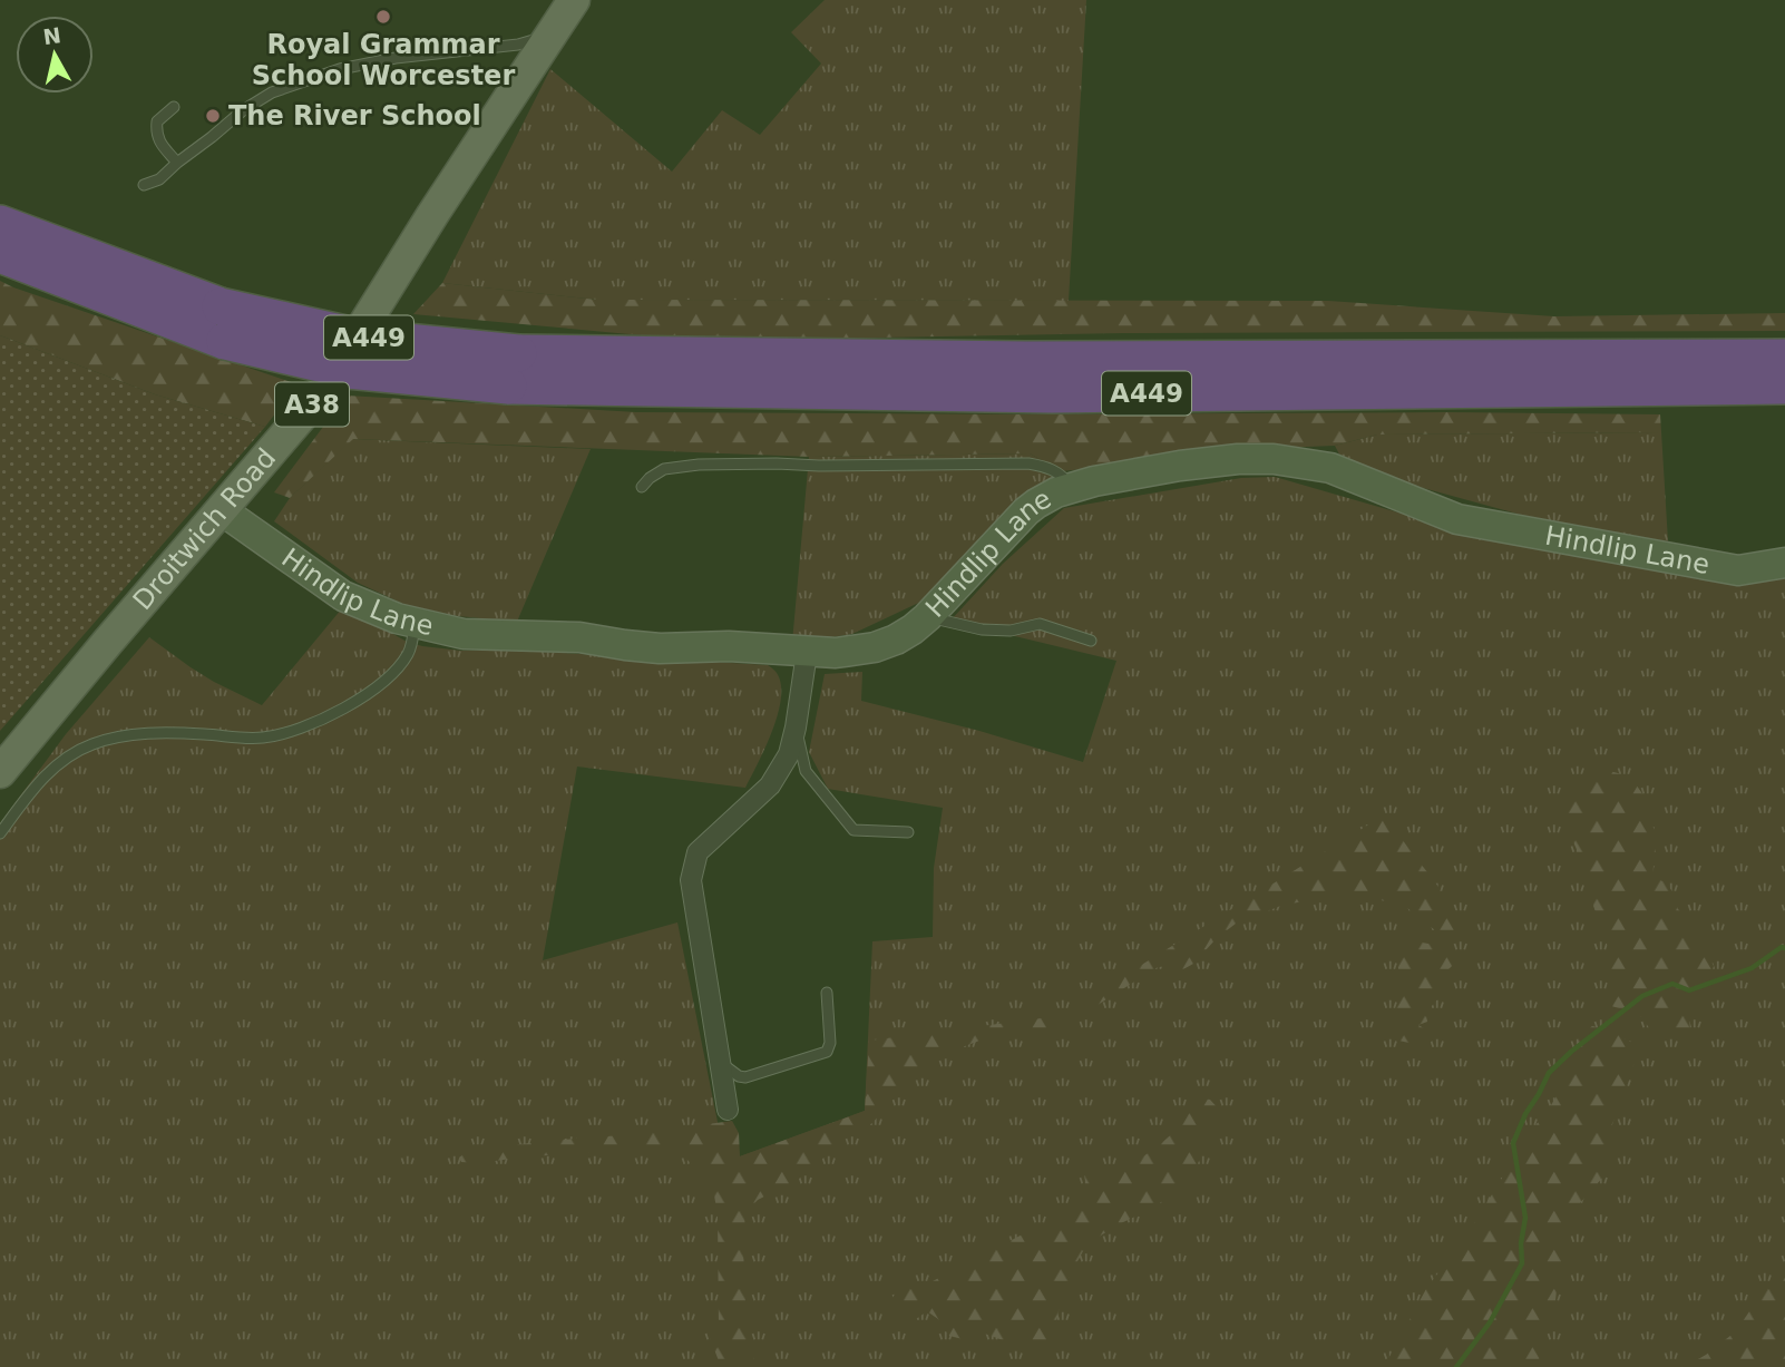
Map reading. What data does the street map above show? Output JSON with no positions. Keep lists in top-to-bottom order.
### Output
{
  "streets": {
    "highway": ["A449"],
    "main road": ["A38", "Droitwich Road"],
    "street": ["Hindlip Lane"]
  },
  "crossings": [
    ["Droitwich Road", "Hindlip Lane"]
  ],
  "places": ["Royal Grammar School Worcester", "The River School"],
  "north": "top"
}
